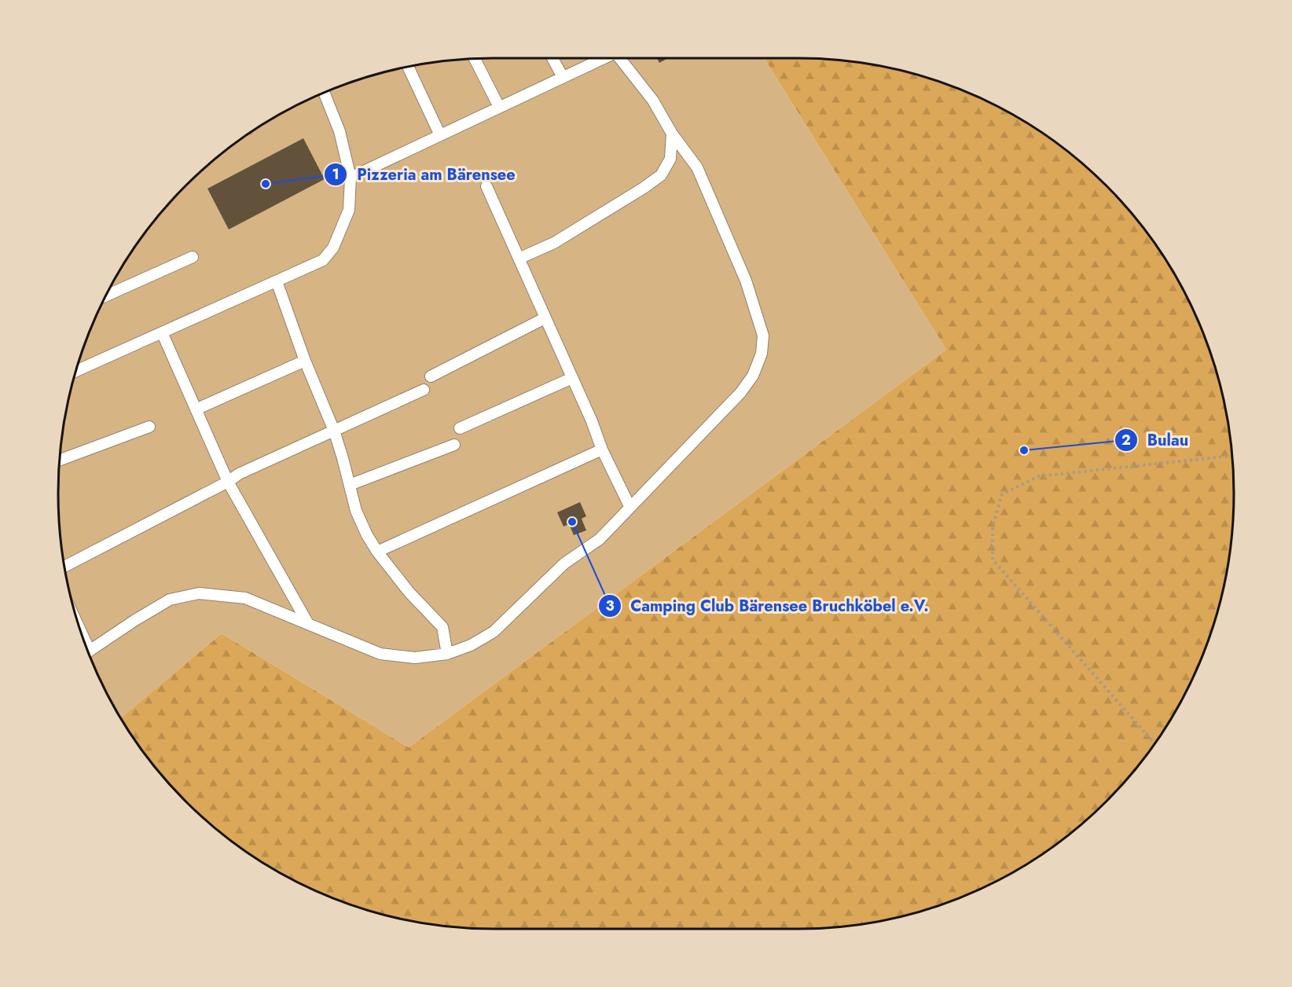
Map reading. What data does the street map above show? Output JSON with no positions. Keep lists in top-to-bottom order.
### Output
{
  "places": ["Pizzeria am Bärensee", "Bulau", "Camping Club Bärensee Bruchköbel e.V."]
}
